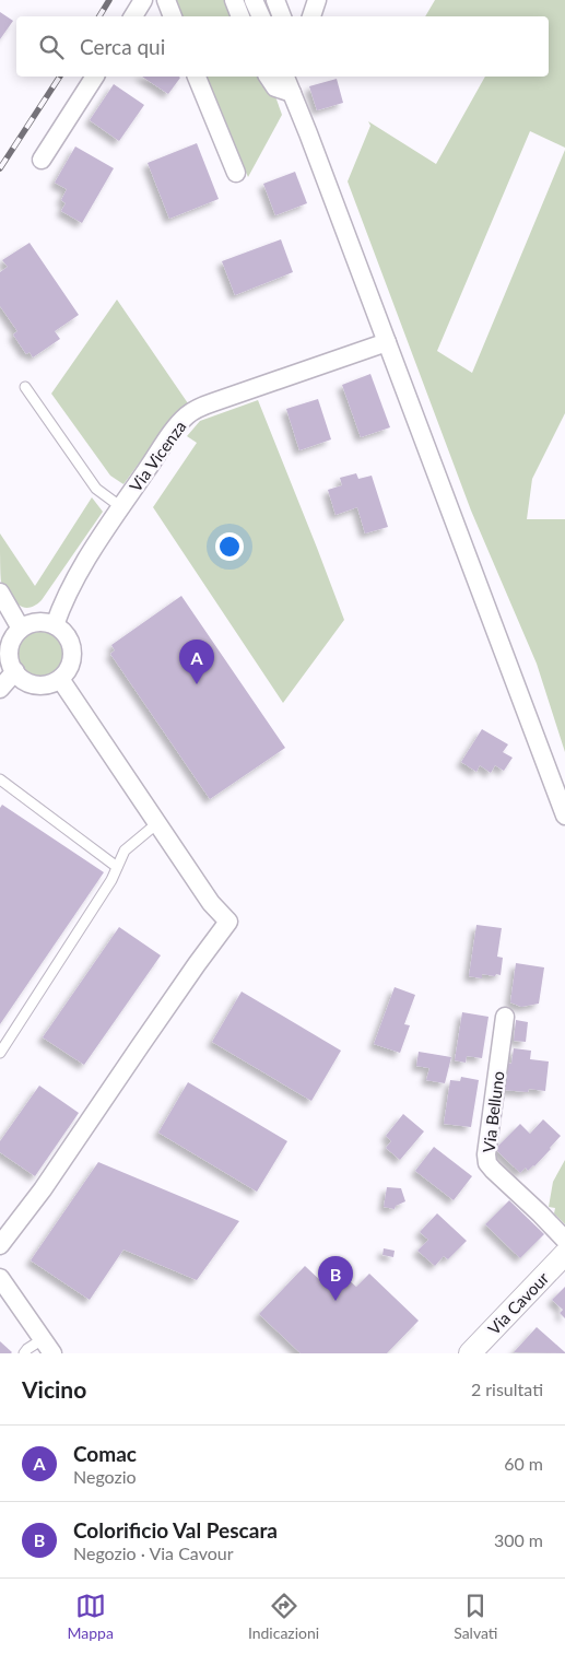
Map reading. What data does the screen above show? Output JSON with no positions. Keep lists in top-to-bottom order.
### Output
{
  "streets": {
    "street": ["Via Vicenza", "Via Belluno", "Via Cavour"]
  },
  "page": {
    "search": "Cerca qui",
    "pins": ["A", "B"],
    "heading": ["Vicino", "2 risultati"],
    "list": [
      {
        "mark": "A",
        "name": "Comac",
        "note": "Negozio",
        "value": "60 m"
      },
      {
        "mark": "B",
        "name": "Colorificio Val Pescara",
        "note": "Negozio · Via Cavour",
        "value": "300 m"
      }
    ],
    "nav": ["Mappa", "Indicazioni", "Salvati"]
  }
}
